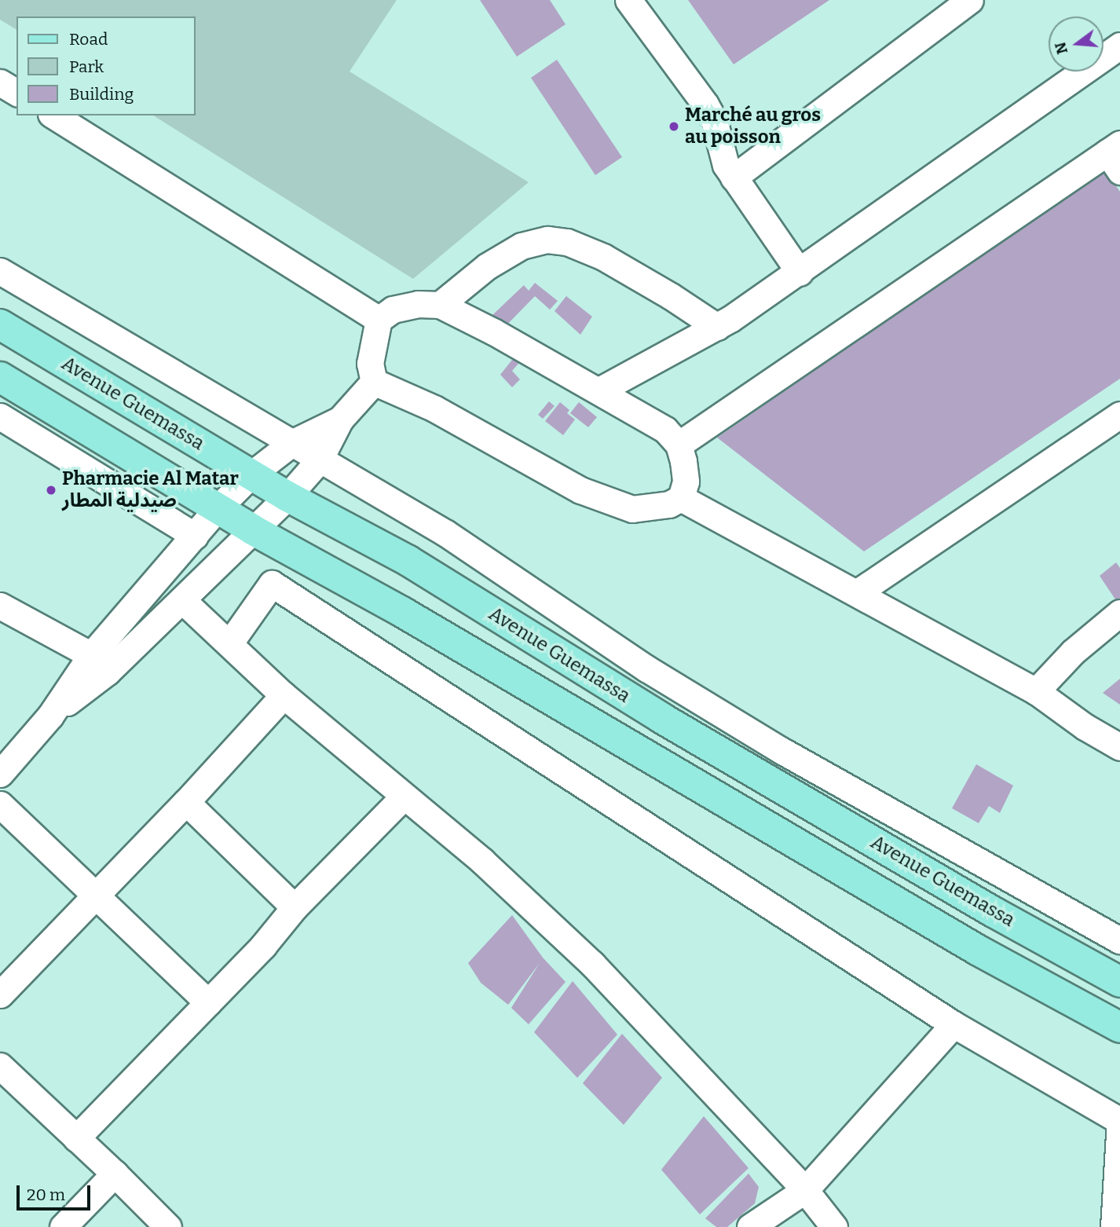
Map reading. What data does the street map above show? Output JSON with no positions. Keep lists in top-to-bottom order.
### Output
{
  "streets": {
    "main road": ["Avenue Guemassa"]
  },
  "places": ["Marché au gros au poisson", "Pharmacie Al Matar صيدلية المطار"],
  "legend": ["Road", "Park", "Building"],
  "scale_bar": "20 m",
  "north": "left"
}
